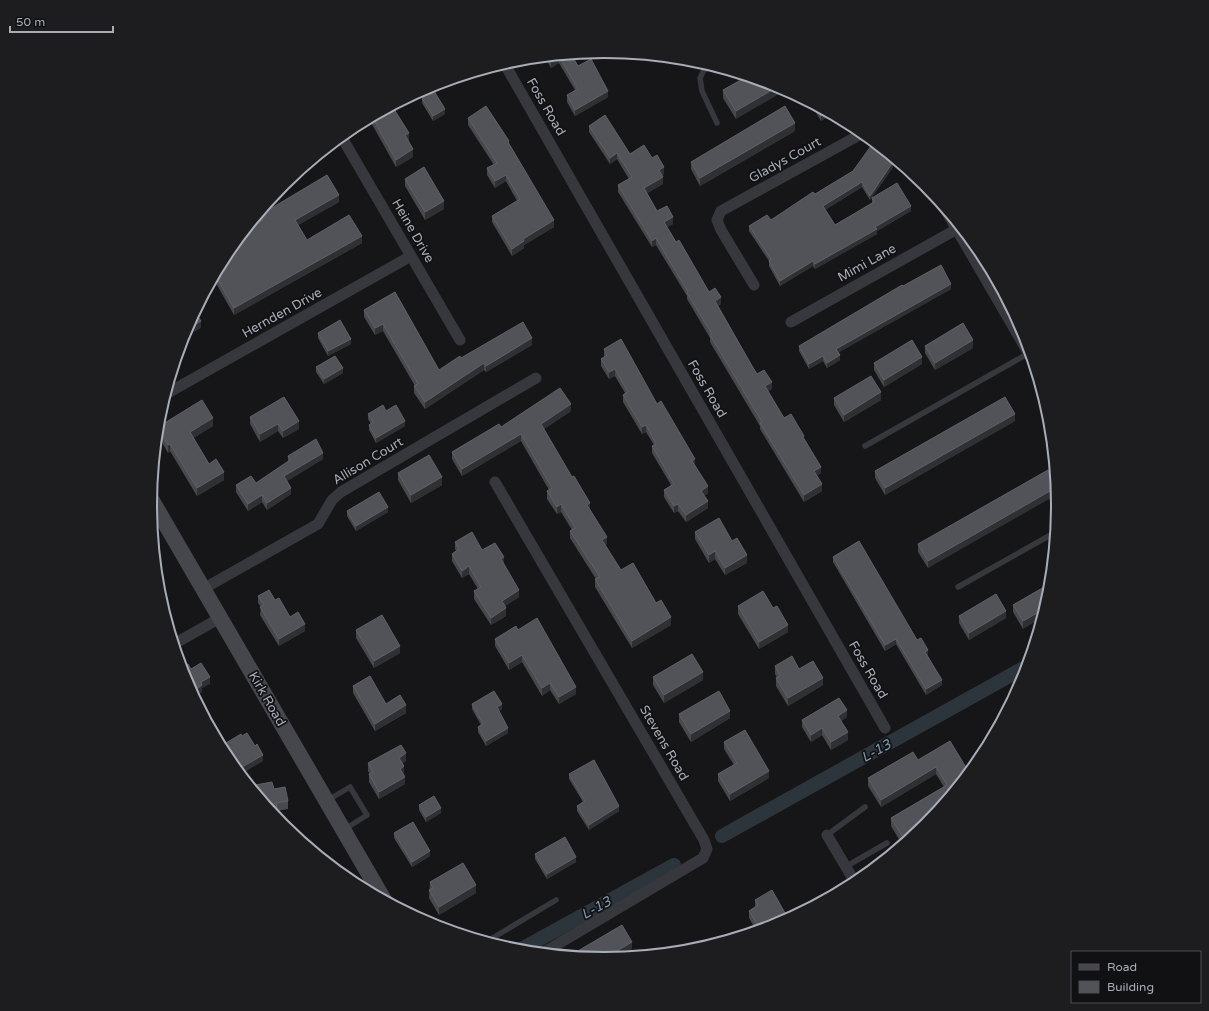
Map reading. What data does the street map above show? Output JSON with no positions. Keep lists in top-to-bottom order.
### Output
{
  "streets": {
    "street": [
      "Foss Road",
      "Gladys Court",
      "Heine Drive",
      "Mimi Lane",
      "Hernden Drive",
      "Allison Court",
      "Kirk Road",
      "Stevens Road"
    ]
  },
  "crossings": [
    ["Heine Drive", "Hernden Drive"],
    ["Allison Court", "Kirk Road"]
  ],
  "water": ["L-13"],
  "legend": ["Road", "Building"],
  "scale_bar": "50 m"
}
